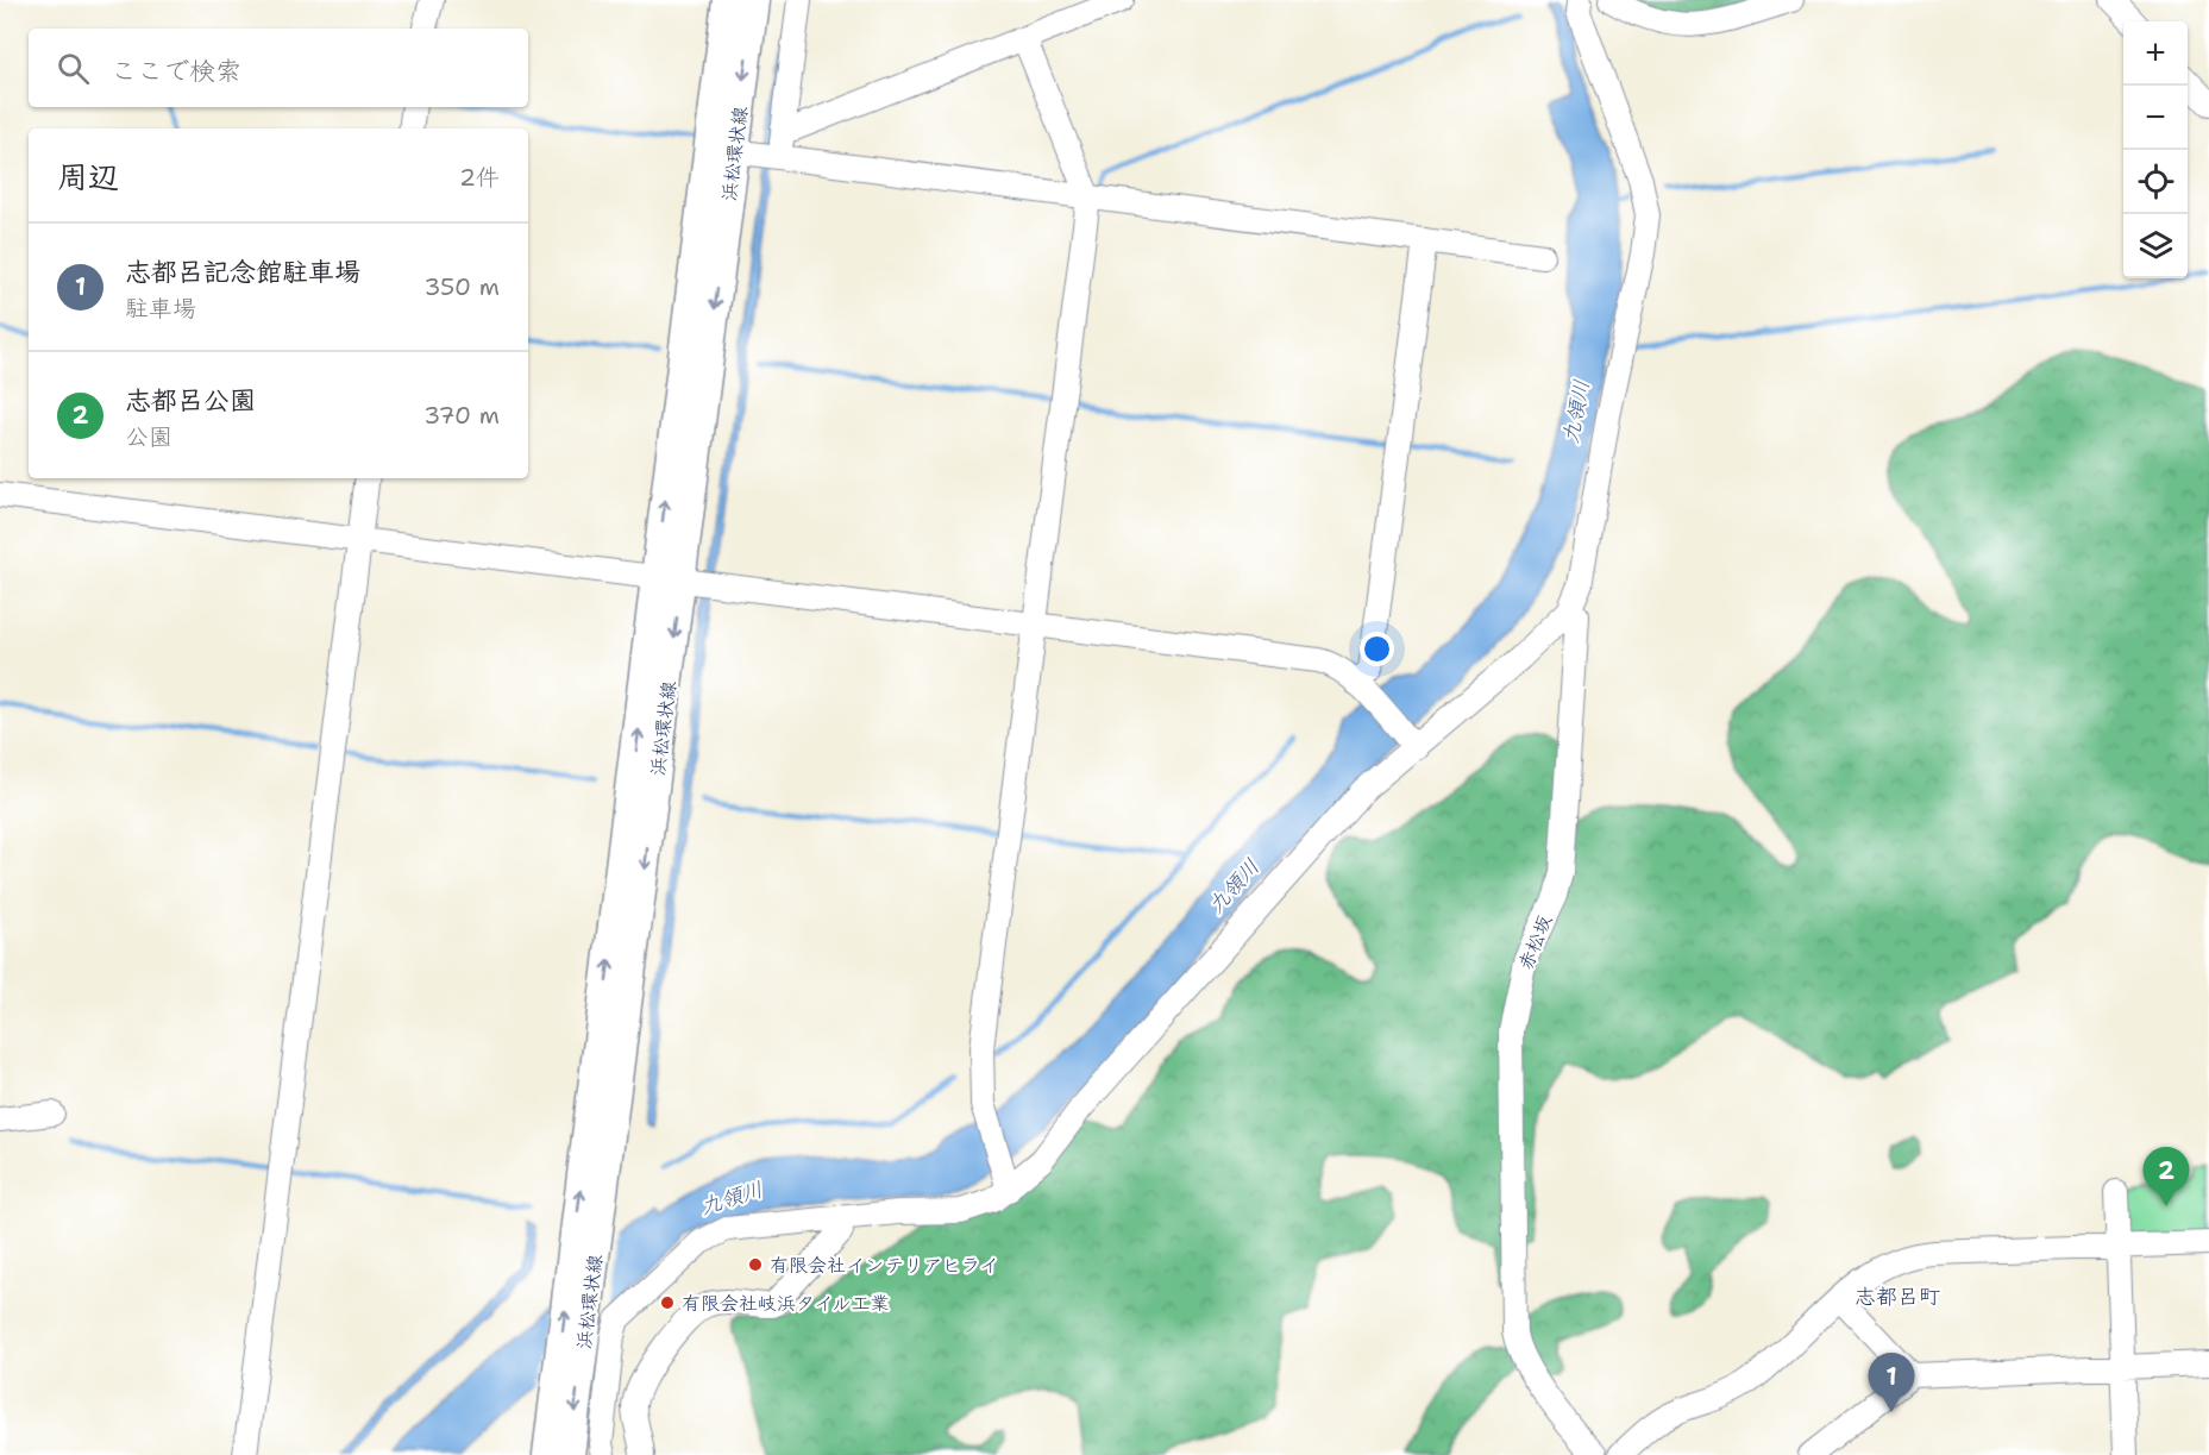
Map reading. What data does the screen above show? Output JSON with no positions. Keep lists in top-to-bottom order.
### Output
{
  "streets": {
    "main road": ["浜松環状線"],
    "street": ["赤松坂"]
  },
  "districts": ["志都呂町"],
  "water": ["九領川"],
  "places": ["有限会社インテリアヒライ", "有限会社岐浜タイル工業"],
  "page": {
    "map_buttons": ["+", "−"],
    "search": "ここで検索",
    "heading": ["周辺", "2件"],
    "list": [
      {
        "mark": "1",
        "name": "志都呂記念館駐車場",
        "note": "駐車場",
        "value": "350 m"
      },
      {
        "mark": "2",
        "name": "志都呂公園",
        "note": "公園",
        "value": "370 m"
      }
    ],
    "pins": ["2", "1"]
  }
}
